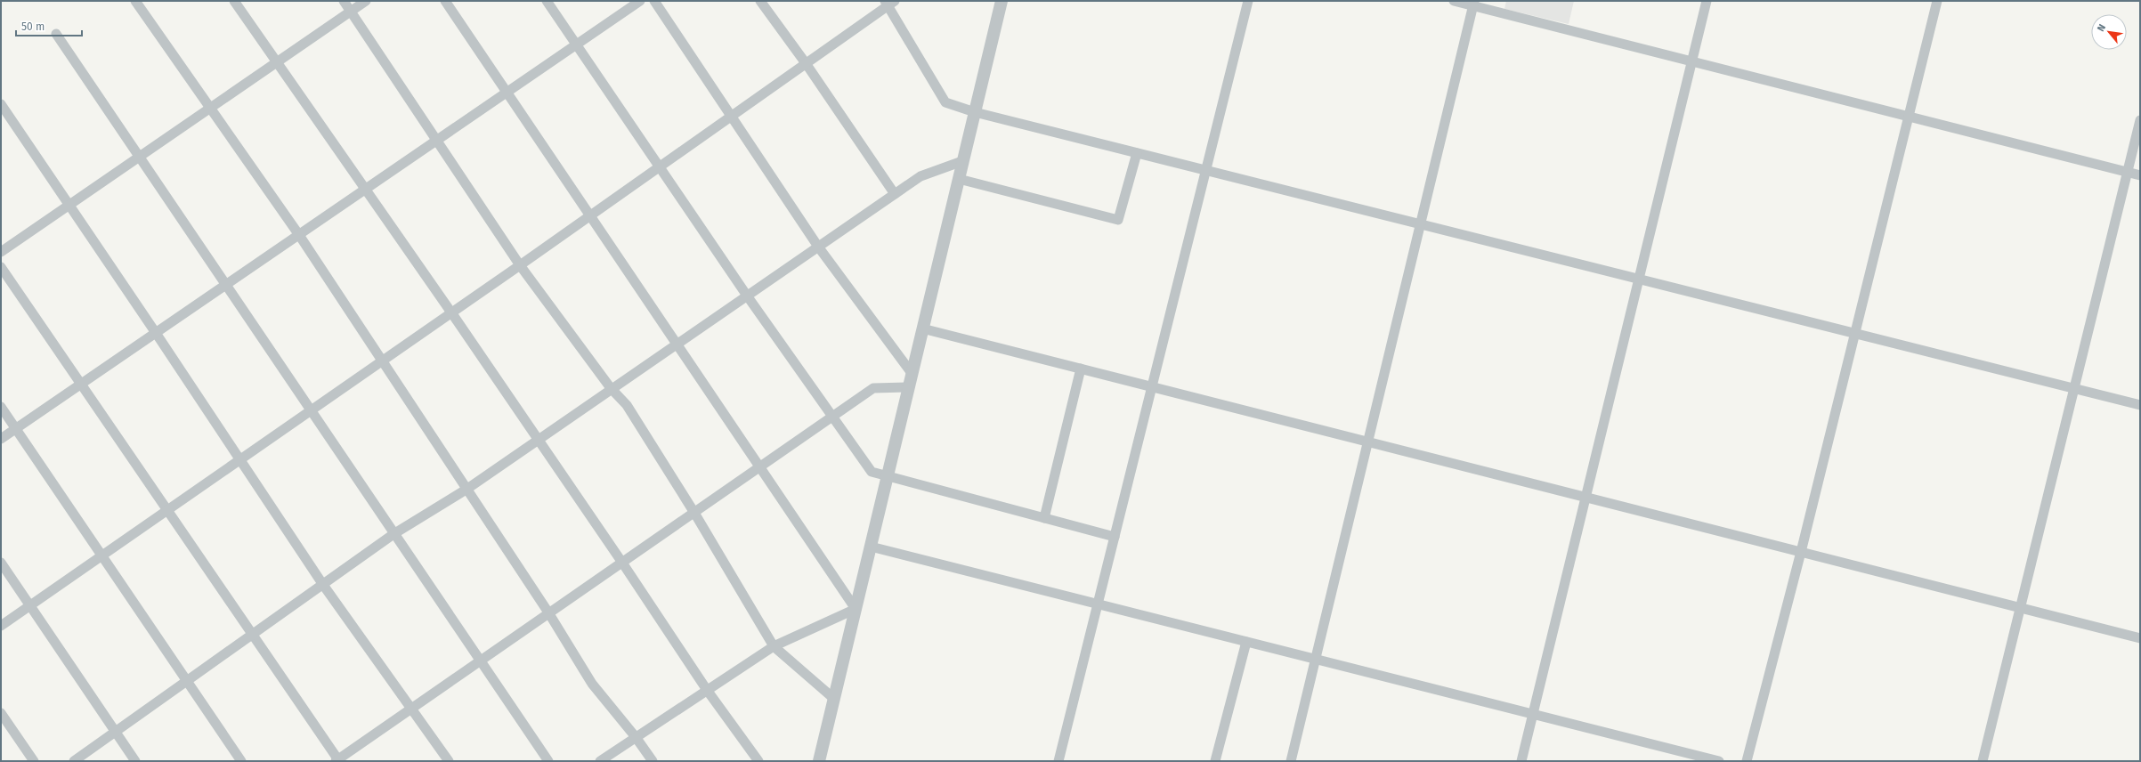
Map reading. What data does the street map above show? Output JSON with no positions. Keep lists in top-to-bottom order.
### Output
{
  "scale_bar": "50 m",
  "north": "top left"
}
